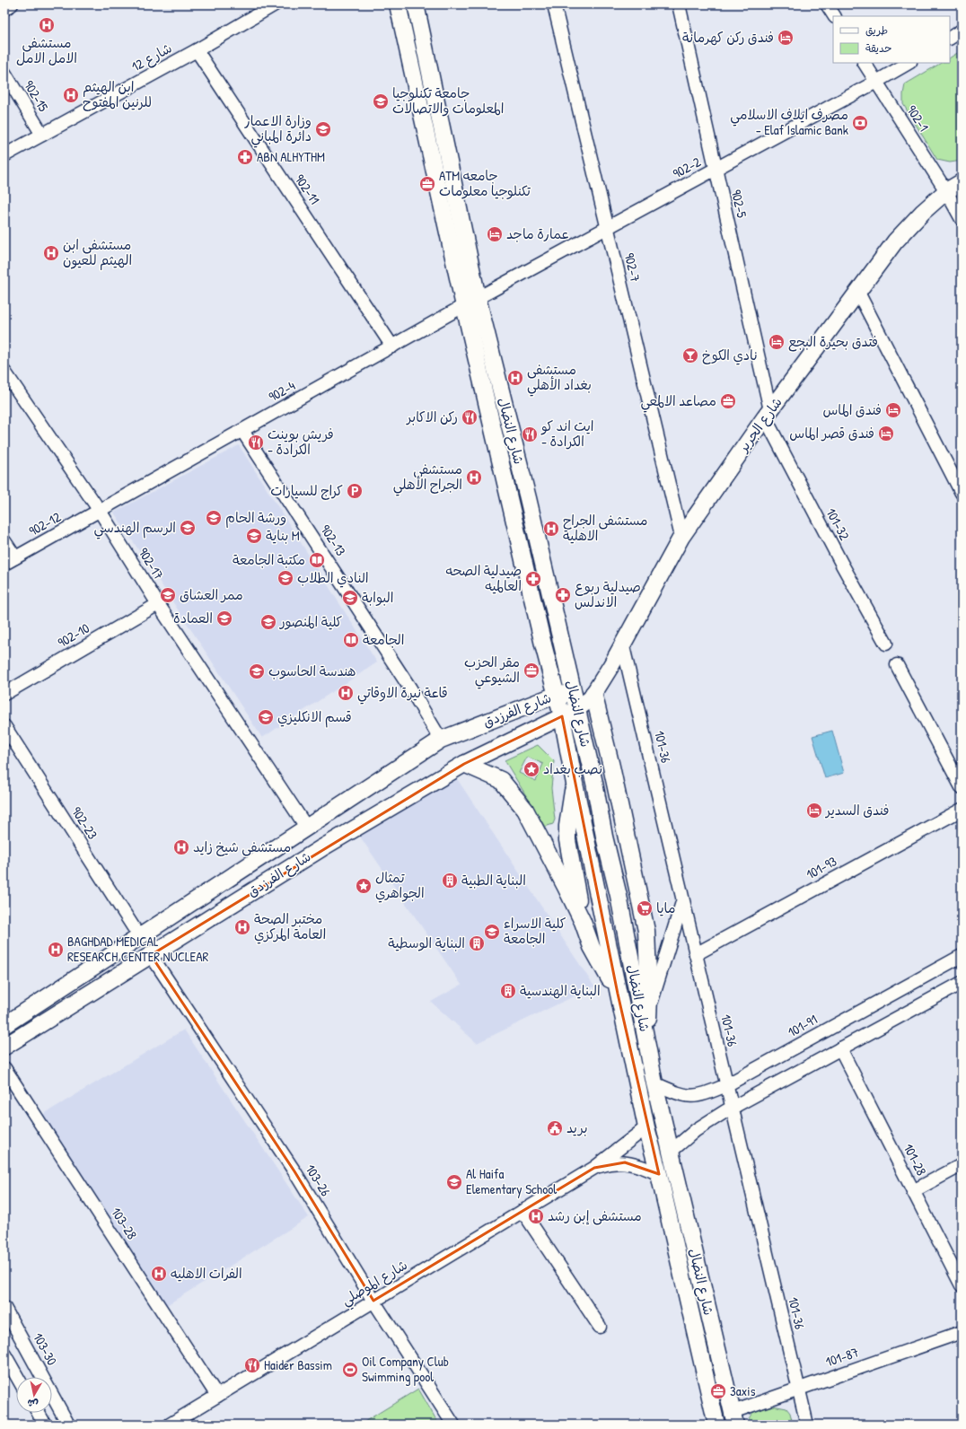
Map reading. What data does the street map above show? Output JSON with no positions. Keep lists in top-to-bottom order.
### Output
{
  "streets": {
    "main road": ["شارع الجرير", "شارع النضال", "شارع الفرزدق"],
    "street": [
      "شارع 12",
      "902-15",
      "902-1",
      "902-2",
      "902-11",
      "902-5",
      "902-7",
      "902-4",
      "902-12",
      "101-32",
      "902-13",
      "902-17",
      "902-10",
      "101-36",
      "902-23",
      "101-93",
      "101-91",
      "101-28",
      "103-26",
      "103-28",
      "شارع الموصلي",
      "103-30",
      "101-87"
    ]
  },
  "crossings": [
    ["شارع 12", "902-15"],
    ["شارع 12", "902-11"],
    ["902-1", "902-2"],
    ["902-1", "شارع الجرير"],
    ["902-2", "902-5"],
    ["902-2", "902-7"],
    ["902-2", "902-4"],
    ["902-2", "شارع النضال"],
    ["902-11", "902-4"],
    ["902-5", "شارع الجرير"],
    ["902-5", "101-32"],
    ["902-7", "شارع الجرير"],
    ["902-4", "شارع النضال"],
    ["902-4", "902-12"],
    ["902-4", "902-13"],
    ["902-4", "902-17"],
    ["شارع الجرير", "شارع النضال"],
    ["شارع الجرير", "101-32"],
    ["شارع الجرير", "شارع الفرزدق"],
    ["شارع الجرير", "101-36"],
    ["شارع النضال", "شارع الفرزدق"],
    ["شارع النضال", "101-91"],
    ["شارع النضال", "شارع الموصلي"],
    ["شارع النضال", "101-87"],
    ["902-12", "902-17"],
    ["902-13", "شارع الفرزدق"],
    ["902-17", "902-10"],
    ["902-17", "شارع الفرزدق"],
    ["شارع الفرزدق", "902-23"],
    ["شارع الفرزدق", "103-26"],
    ["101-36", "101-93"],
    ["101-36", "101-91"],
    ["101-36", "101-87"],
    ["103-26", "شارع الموصلي"],
    ["103-28", "شارع الموصلي"]
  ],
  "places": {
    "hospital": [
      "مستشفى الامل الامل",
      "ابن الهيثم للرنين المفتوح",
      "مستشفى ابن الهيثم للعيون",
      "مستشفى بغداد الأهلي",
      "مستشفى الجراح الأهلي",
      "مستشفى الجراح الاهلية",
      "قاعة نيرة الاوقاتي",
      "مستشفى شيخ زايد",
      "مختبر الصحة العامة المركزي",
      "BAGHDAD MEDICAL RESEARCH CENTER NUCLEAR",
      "مستشفى إبن رشد",
      "الفرات الاهليه"
    ],
    "hotel": [
      "فندق ركن كهرمانة",
      "عمارة ماجد",
      "فتدق بحيرة البجع",
      "فندق الماس",
      "فندق قصر الماس",
      "فندق السدير"
    ],
    "school or university": [
      "جامعة تكنلوجيا المعلومات والاتصالات",
      "وزارة الاعمار دائرة المباني",
      "ورشة الحام",
      "الرسم الهندسي",
      "بناية M",
      "النادي الطلاب",
      "ممر العشاق",
      "البوابة",
      "العمادة",
      "كلية المنصور",
      "هندسة الحاسوب",
      "قسم الانكليزي",
      "كلية الاسراء الجامعة",
      "Al Haifa Elementary School"
    ],
    "bank": ["مصرف ايلاف الاسلامي - Elaf Islamic Bank"],
    "pharmacy": ["ABN ALHYTHM", "صيدلية الصحه العالميه", "صيدلية ربوع الاندلس"],
    "office": [
      "ATM جامعه تكنلوجيا معلومات",
      "مصاعد الالمعي",
      "مقر الحزب الشيوعي",
      "3axis"
    ],
    "bar": ["نادي الكوخ"],
    "restaurant": [
      "ركن الاكابر",
      "ايت اند كو - الكرادة",
      "فريش بوينت - الكرادة",
      "Haider Bassim"
    ],
    "parking": ["كراج للسيارات"],
    "library": ["مكتبة الجامعة", "الجامعة"],
    "place": ["نصب بغداد", "تمثال الجواهري"],
    "building": ["البناية الطبية", "البناية الوسطية", "البناية الهندسية"],
    "supermarket": ["مايا"],
    "public building": ["بريد"],
    "sports": ["Oil Company Club Swimming pool"]
  },
  "legend": ["طريق", "حديقة"],
  "north": "bottom"
}
